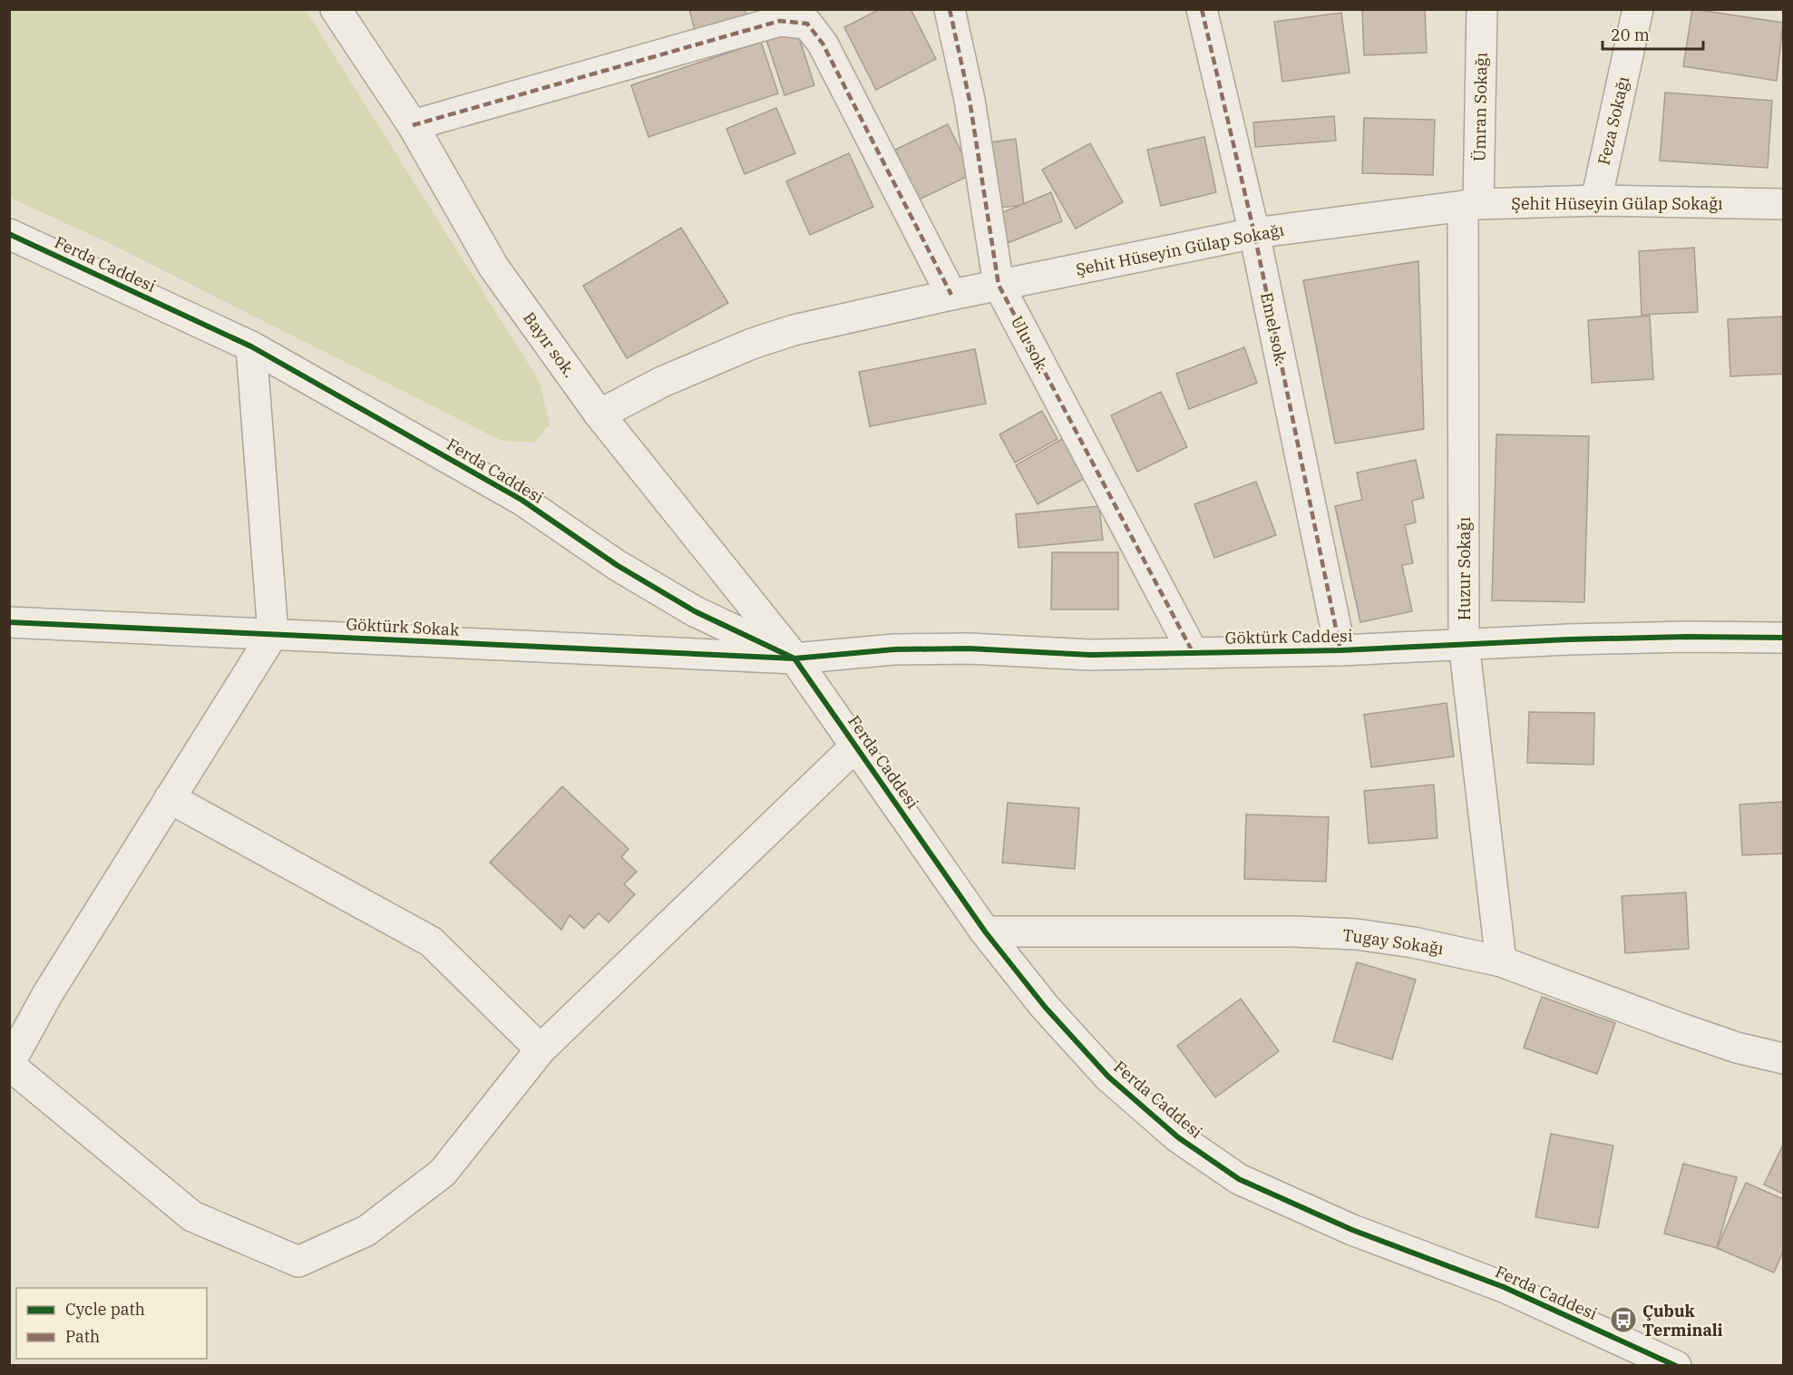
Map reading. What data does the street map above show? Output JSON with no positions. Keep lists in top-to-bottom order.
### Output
{
  "streets": {
    "street": [
      "Ümran Sokağı",
      "Feza Sokağı",
      "Şehit Hüseyin Gülap Sokağı",
      "Ferda Caddesi",
      "Emel sok.",
      "Bayır sok.",
      "Ulu sok.",
      "Huzur Sokağı",
      "Göktürk Sokak",
      "Göktürk Caddesi",
      "Tugay Sokağı"
    ]
  },
  "crossings": [
    ["Ümran Sokağı", "Şehit Hüseyin Gülap Sokağı"],
    ["Ümran Sokağı", "Huzur Sokağı"],
    ["Feza Sokağı", "Şehit Hüseyin Gülap Sokağı"],
    ["Şehit Hüseyin Gülap Sokağı", "Emel sok."],
    ["Şehit Hüseyin Gülap Sokağı", "Bayır sok."],
    ["Şehit Hüseyin Gülap Sokağı", "Ulu sok."],
    ["Şehit Hüseyin Gülap Sokağı", "Huzur Sokağı"],
    ["Ferda Caddesi", "Bayır sok."],
    ["Ferda Caddesi", "Göktürk Sokak"],
    ["Ferda Caddesi", "Göktürk Caddesi"],
    ["Ferda Caddesi", "Tugay Sokağı"],
    ["Emel sok.", "Göktürk Caddesi"],
    ["Bayır sok.", "Göktürk Sokak"],
    ["Bayır sok.", "Göktürk Caddesi"],
    ["Ulu sok.", "Göktürk Caddesi"],
    ["Huzur Sokağı", "Göktürk Caddesi"],
    ["Huzur Sokağı", "Tugay Sokağı"],
    ["Göktürk Sokak", "Göktürk Caddesi"]
  ],
  "places": {
    "bus stop": ["Çubuk Terminali"]
  },
  "legend": ["Cycle path", "Path"],
  "scale_bar": "20 m"
}
